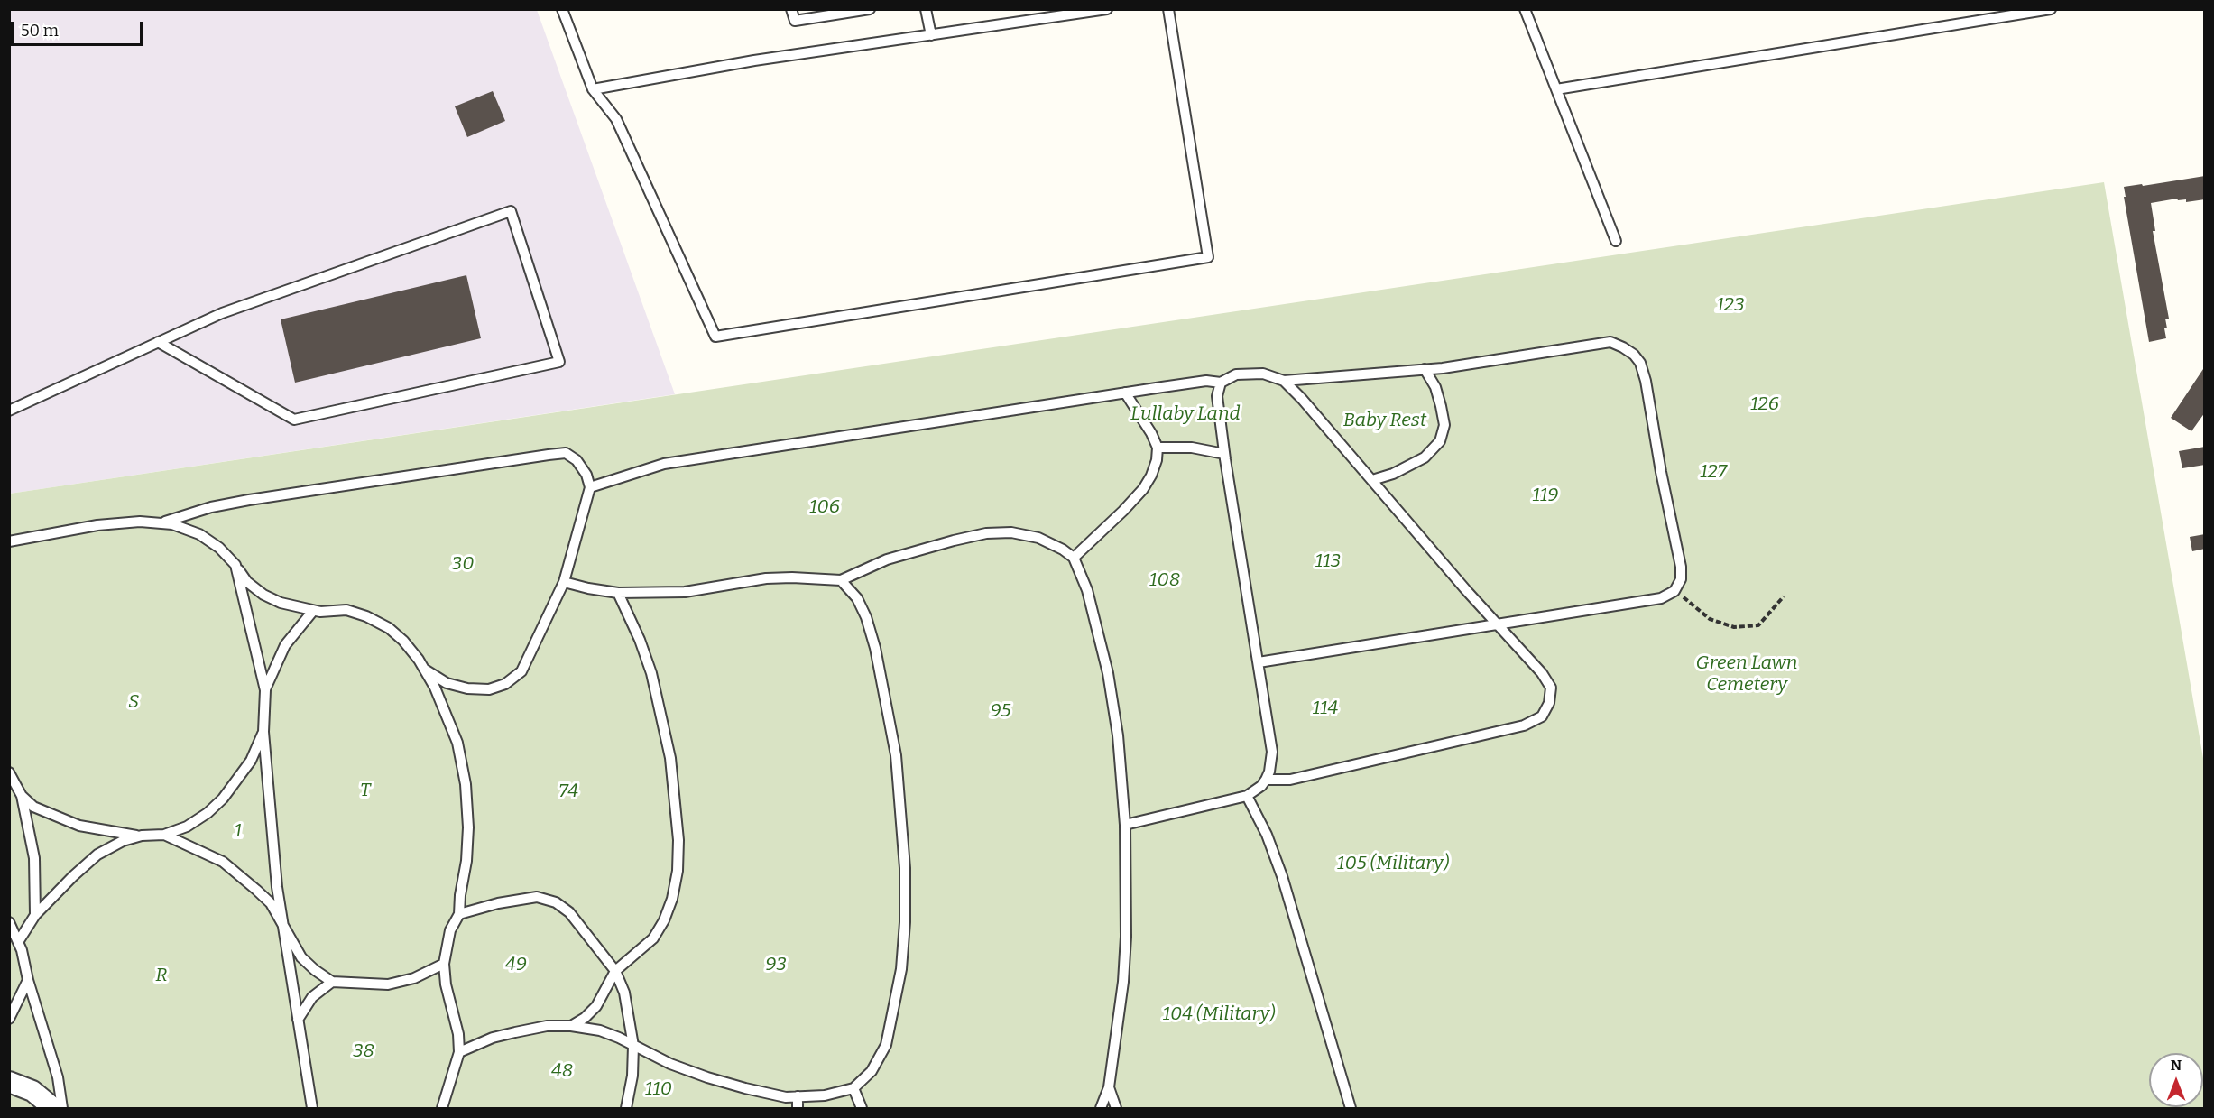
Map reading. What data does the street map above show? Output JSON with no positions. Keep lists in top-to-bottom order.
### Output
{
  "parks": [
    "123",
    "126",
    "Lullaby Land",
    "Baby Rest",
    "127",
    "119",
    "106",
    "113",
    "30",
    "108",
    "Green Lawn Cemetery",
    "S",
    "114",
    "95",
    "T",
    "74",
    "1",
    "105 (Military)",
    "49",
    "93",
    "R",
    "104 (Military)",
    "38",
    "48",
    "110"
  ],
  "scale_bar": "50 m",
  "north": "top"
}
